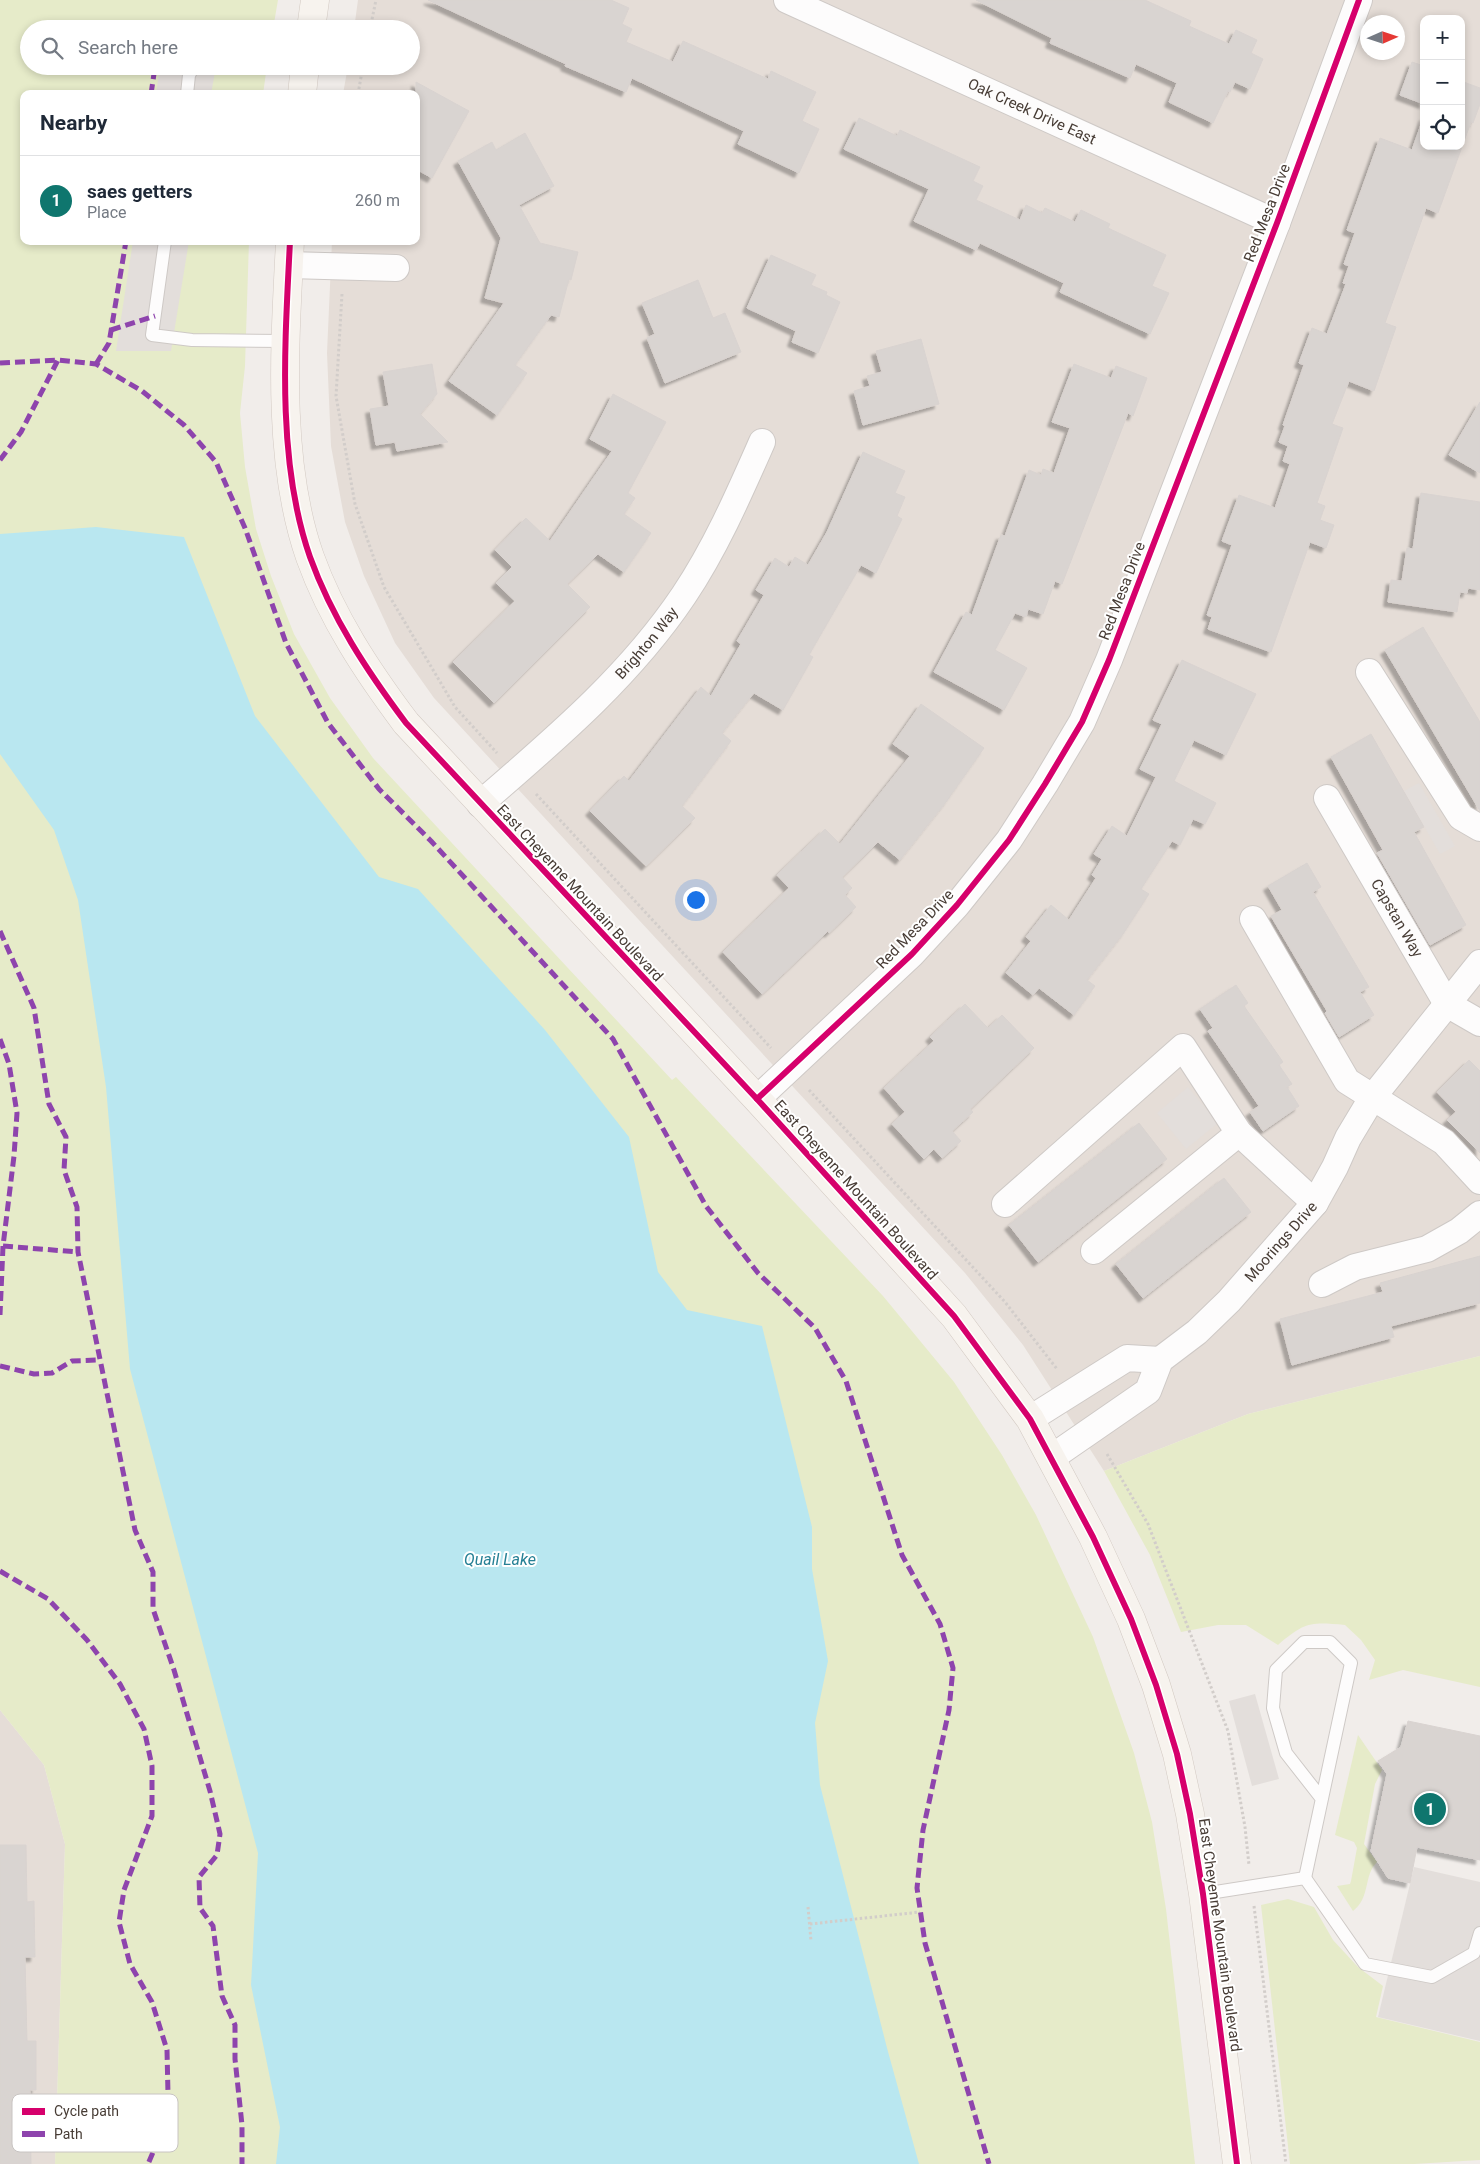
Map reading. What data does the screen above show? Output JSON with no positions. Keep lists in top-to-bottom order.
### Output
{
  "streets": {
    "street": [
      "Oak Creek Drive East",
      "Red Mesa Drive",
      "Brighton Way",
      "East Cheyenne Mountain Boulevard",
      "Capstan Way",
      "Moorings Drive"
    ]
  },
  "crossings": [
    ["Oak Creek Drive East", "Red Mesa Drive"],
    ["Red Mesa Drive", "East Cheyenne Mountain Boulevard"],
    ["Brighton Way", "East Cheyenne Mountain Boulevard"],
    ["Capstan Way", "Moorings Drive"]
  ],
  "water": ["Quail Lake"],
  "legend": ["Cycle path", "Path"],
  "north": "right",
  "page": {
    "map_buttons": ["+", "−"],
    "search": "Search here",
    "heading": "Nearby",
    "list": [
      {
        "mark": "1",
        "name": "saes getters",
        "note": "Place",
        "value": "260 m"
      }
    ],
    "pins": "1"
  }
}
